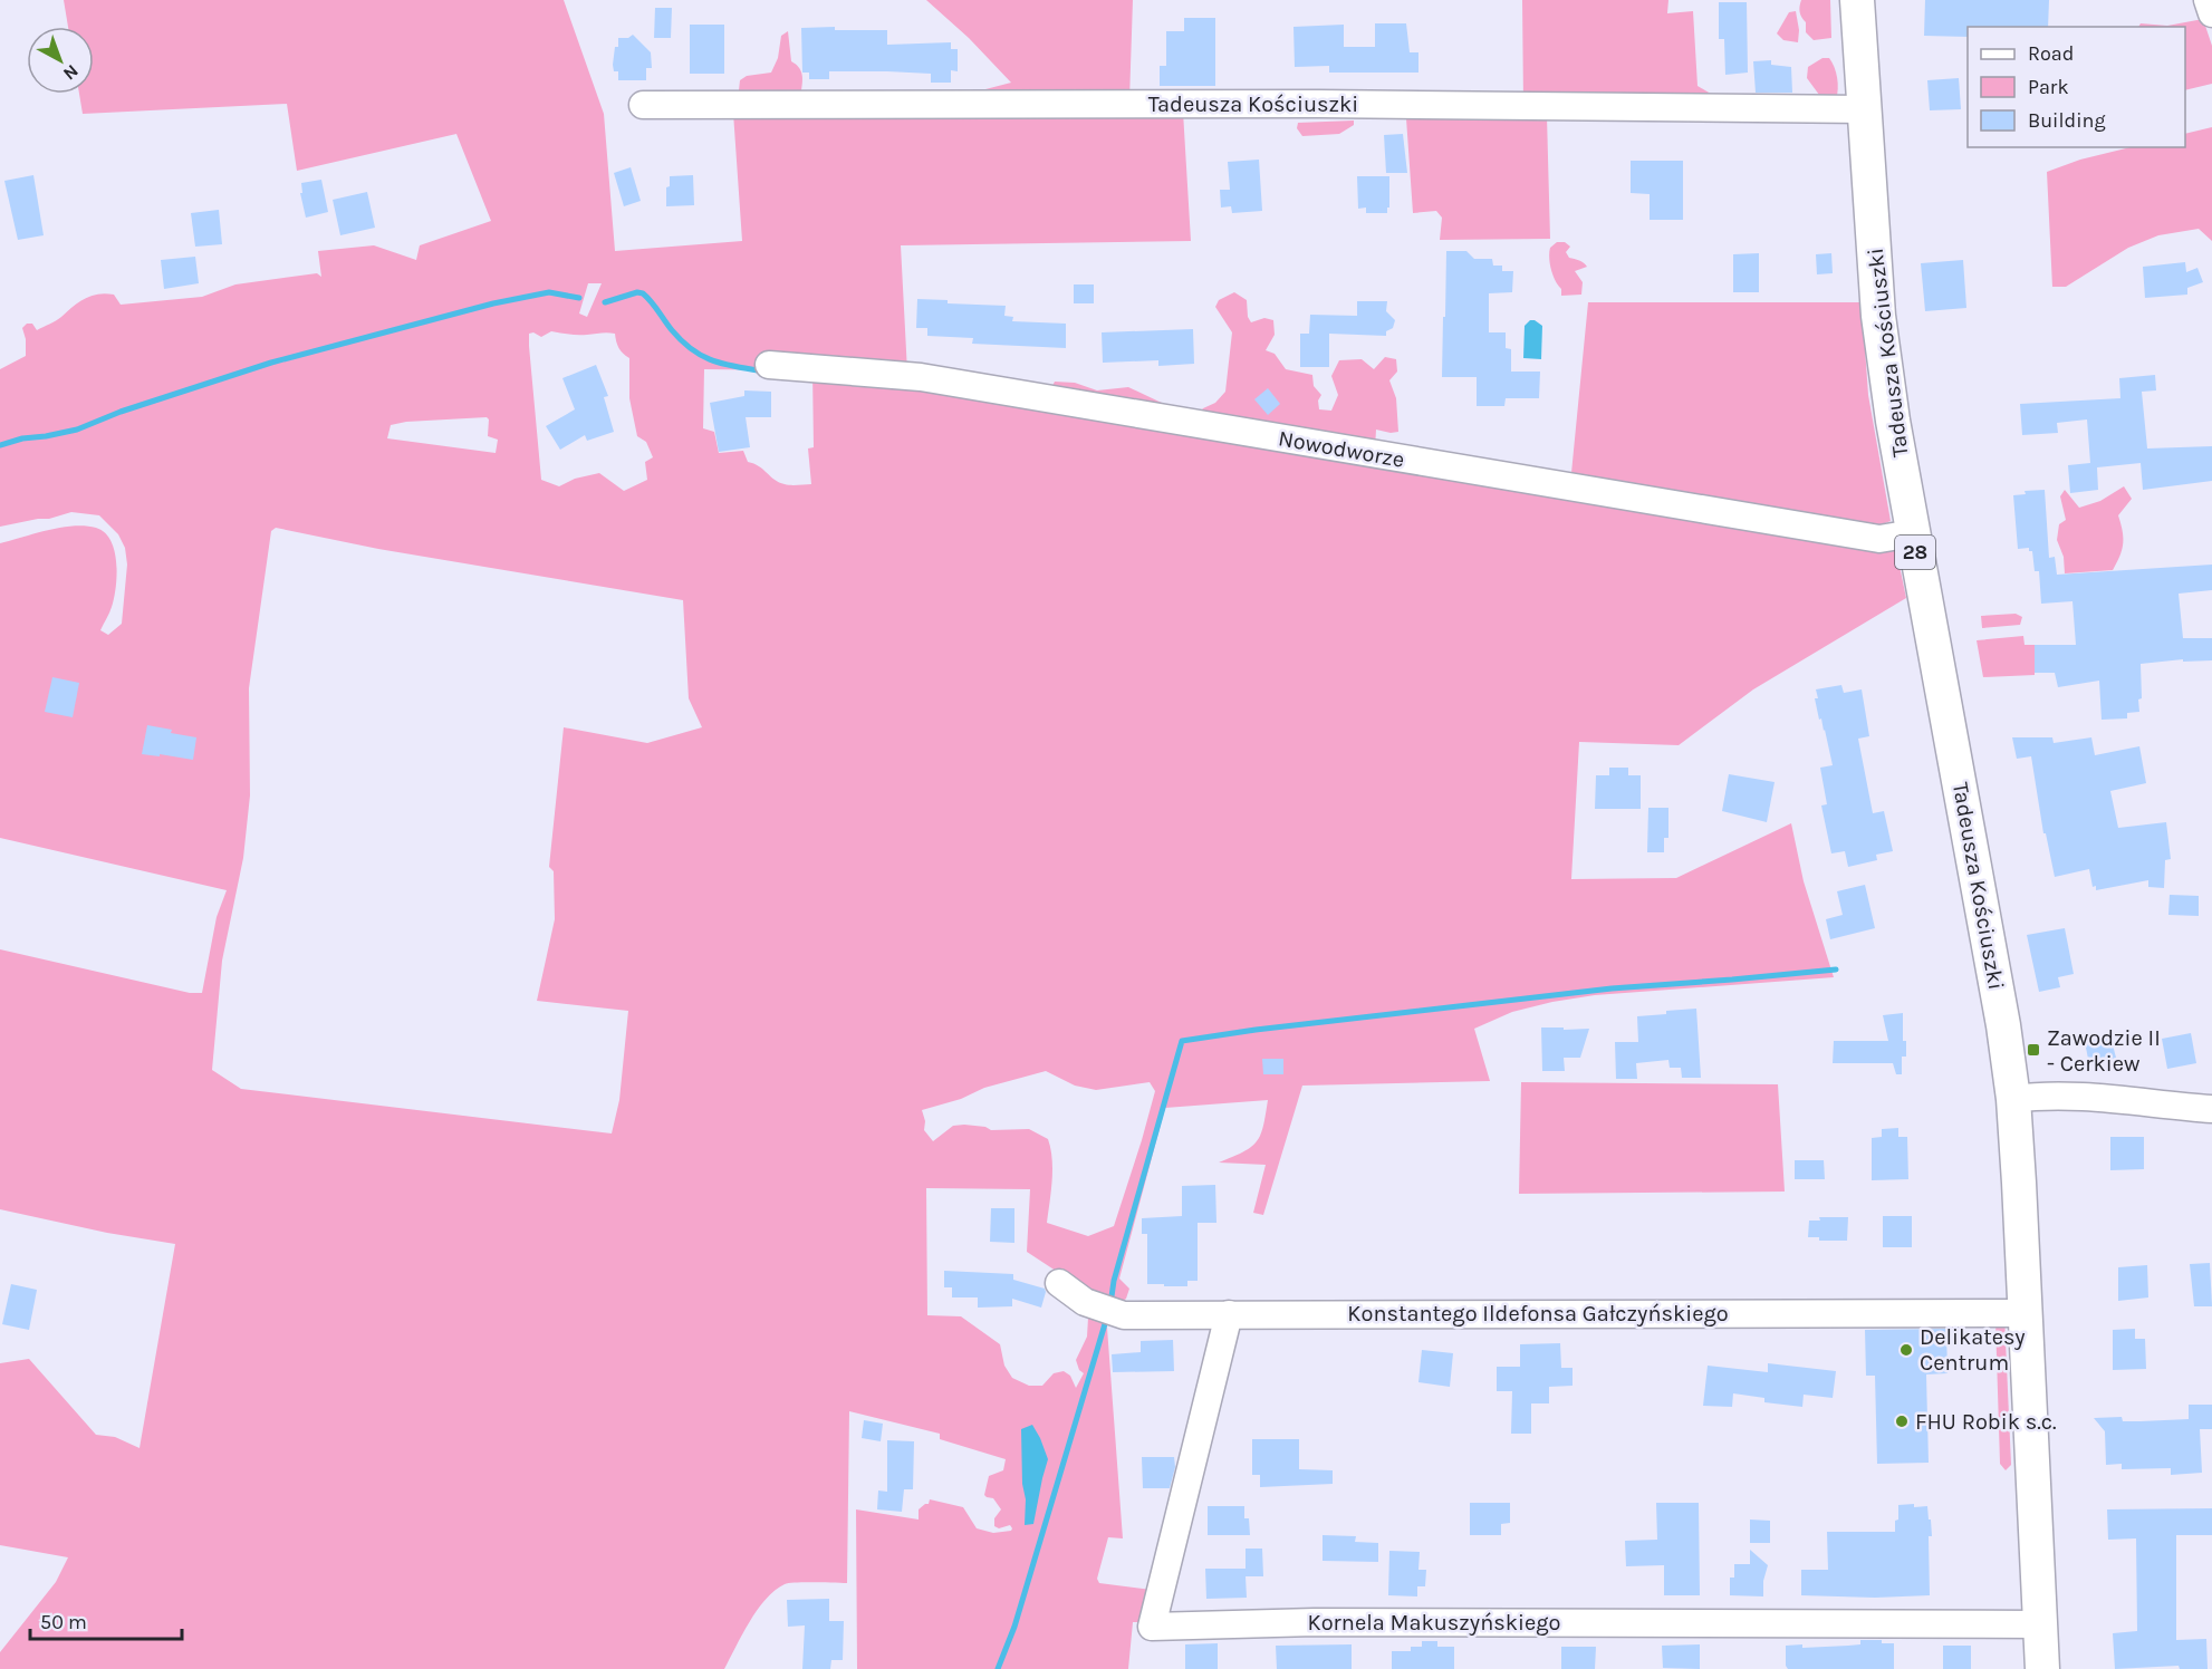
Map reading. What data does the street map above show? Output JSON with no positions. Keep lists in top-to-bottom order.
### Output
{
  "streets": {
    "main road": ["Tadeusza Kościuszki", "28"],
    "street": ["Nowodworze", "Konstantego Ildefonsa Gałczyńskiego", "Kornela Makuszyńskiego"]
  },
  "crossings": [
    ["Tadeusza Kościuszki", "Nowodworze"],
    ["Tadeusza Kościuszki", "Konstantego Ildefonsa Gałczyńskiego"],
    ["Tadeusza Kościuszki", "Kornela Makuszyńskiego"],
    ["Konstantego Ildefonsa Gałczyńskiego", "Kornela Makuszyńskiego"]
  ],
  "places": {
    "transit": ["Zawodzie II - Cerkiew"],
    "other": ["Delikatesy Centrum", "FHU Robik s.c."]
  },
  "legend": ["Road", "Park", "Building"],
  "scale_bar": "50 m",
  "north": "bottom right"
}
